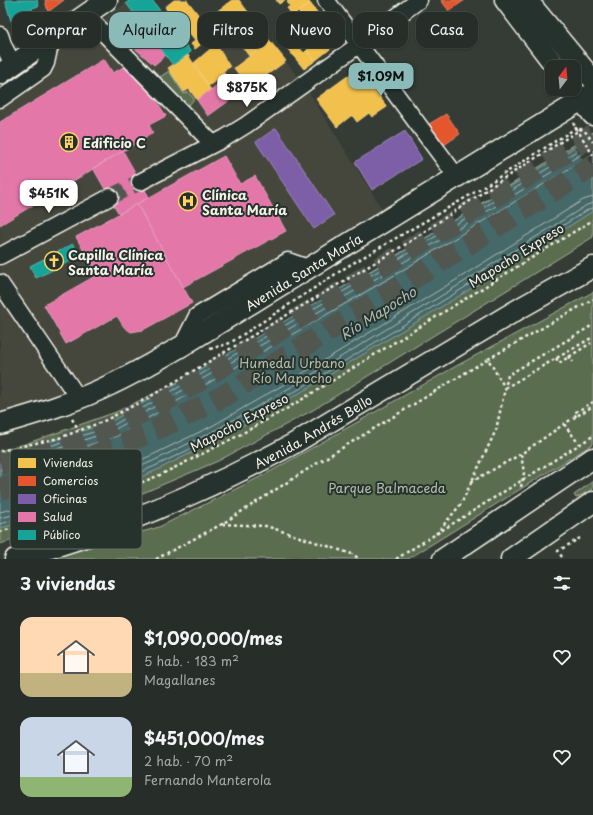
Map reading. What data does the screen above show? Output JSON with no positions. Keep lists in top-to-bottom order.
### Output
{
  "streets": {
    "main road": ["Avenida Santa María", "Avenida Andrés Bello"],
    "path": ["Mapocho Expreso"]
  },
  "water": ["Río Mapocho"],
  "parks": ["Humedal Urbano Río Mapocho", "Parque Balmaceda"],
  "places": {
    "building": ["Edificio C"],
    "hospital": ["Clínica Santa María"],
    "church": ["Capilla Clínica Santa María"]
  },
  "legend": [
    "Viviendas",
    "Comercios",
    "Oficinas",
    "Salud",
    "Público"
  ],
  "north": "top",
  "page": {
    "chip": [
      "Comprar",
      "Alquilar",
      "Filtros",
      "Nuevo",
      "Piso",
      "Casa"
    ],
    "price": ["$1.09M", "$875K", "$451K"],
    "heading": "3 viviendas",
    "list": [
      {
        "name": "$1,090,000/mes",
        "note": "5 hab. · 183 m² · Magallanes"
      },
      {
        "name": "$451,000/mes",
        "note": "2 hab. · 70 m² · Fernando Manterola"
      }
    ]
  }
}
